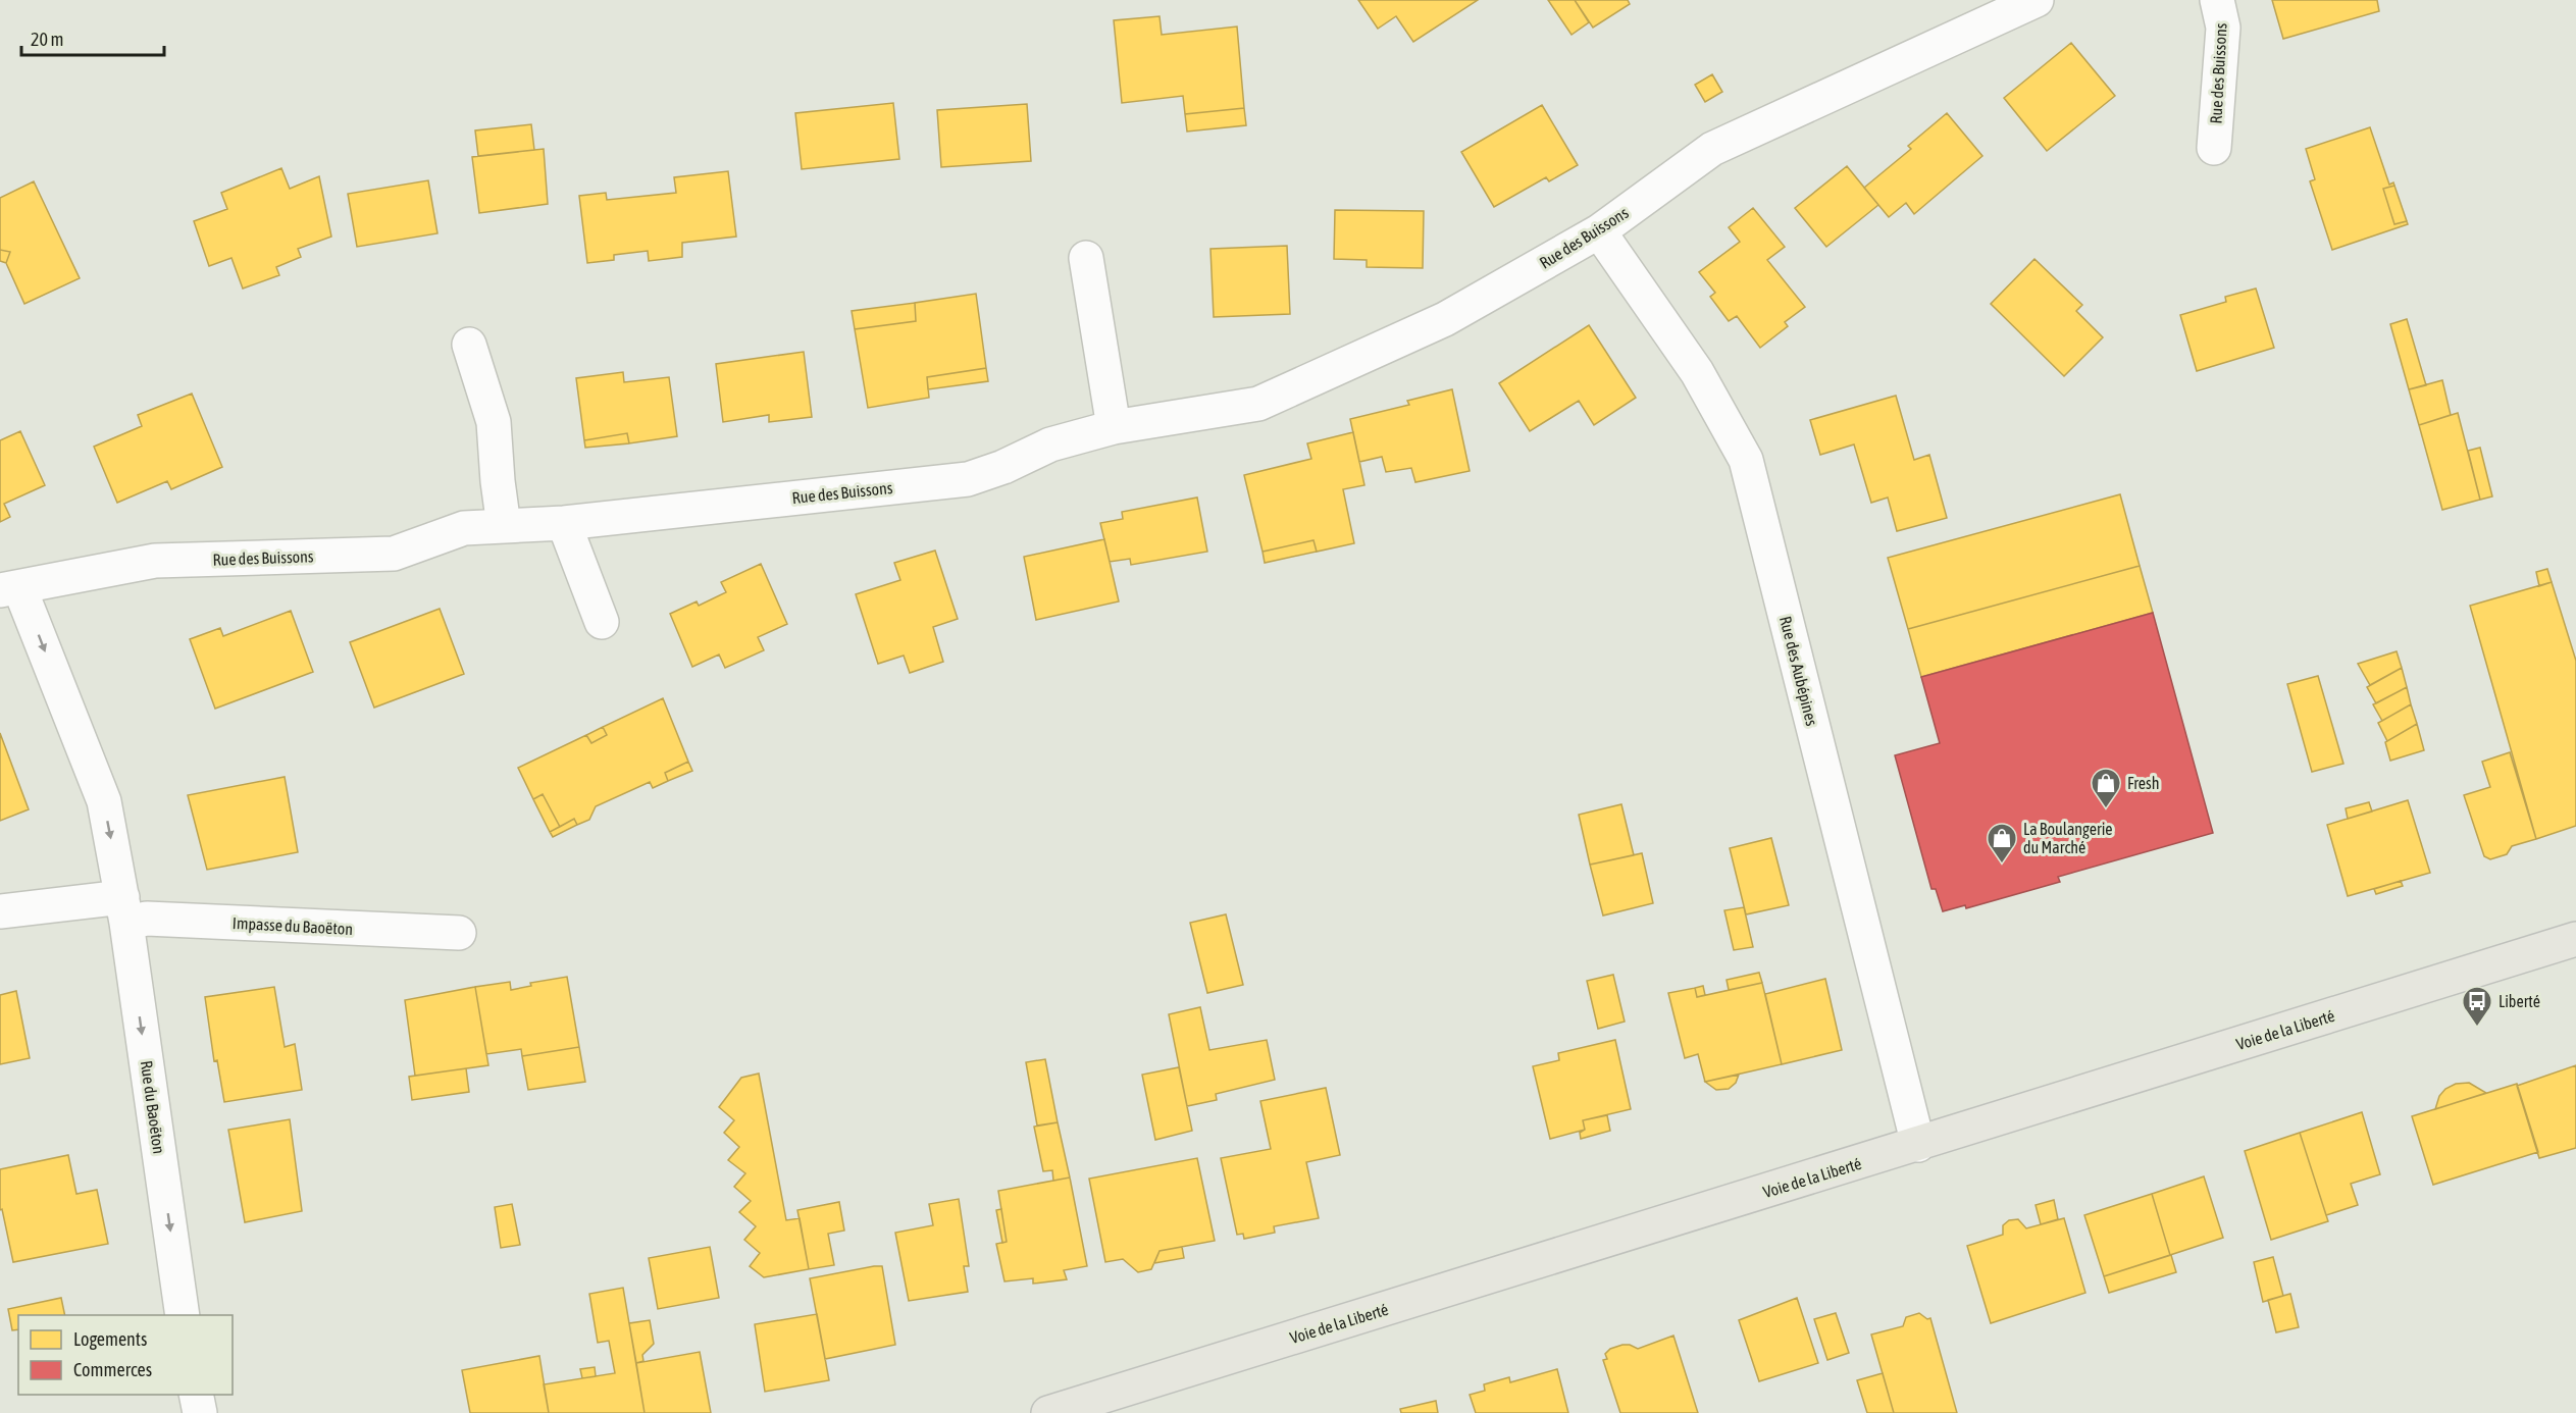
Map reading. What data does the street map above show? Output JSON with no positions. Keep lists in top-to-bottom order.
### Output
{
  "streets": {
    "main road": ["Voie de la Liberté"],
    "street": [
      "Rue des Buissons",
      "Rue des Aubépines",
      "Impasse du Baoëton",
      "Rue du Baoëton"
    ]
  },
  "crossings": [
    ["Rue des Buissons", "Rue des Aubépines"],
    ["Rue des Buissons", "Rue du Baoëton"],
    ["Rue des Aubépines", "Voie de la Liberté"],
    ["Impasse du Baoëton", "Rue du Baoëton"]
  ],
  "one_way": ["Rue du Baoëton"],
  "places": {
    "shop": ["Fresh", "La Boulangerie du Marché"],
    "bus stop": ["Liberté"]
  },
  "legend": ["Logements", "Commerces"],
  "scale_bar": "20 m"
}
